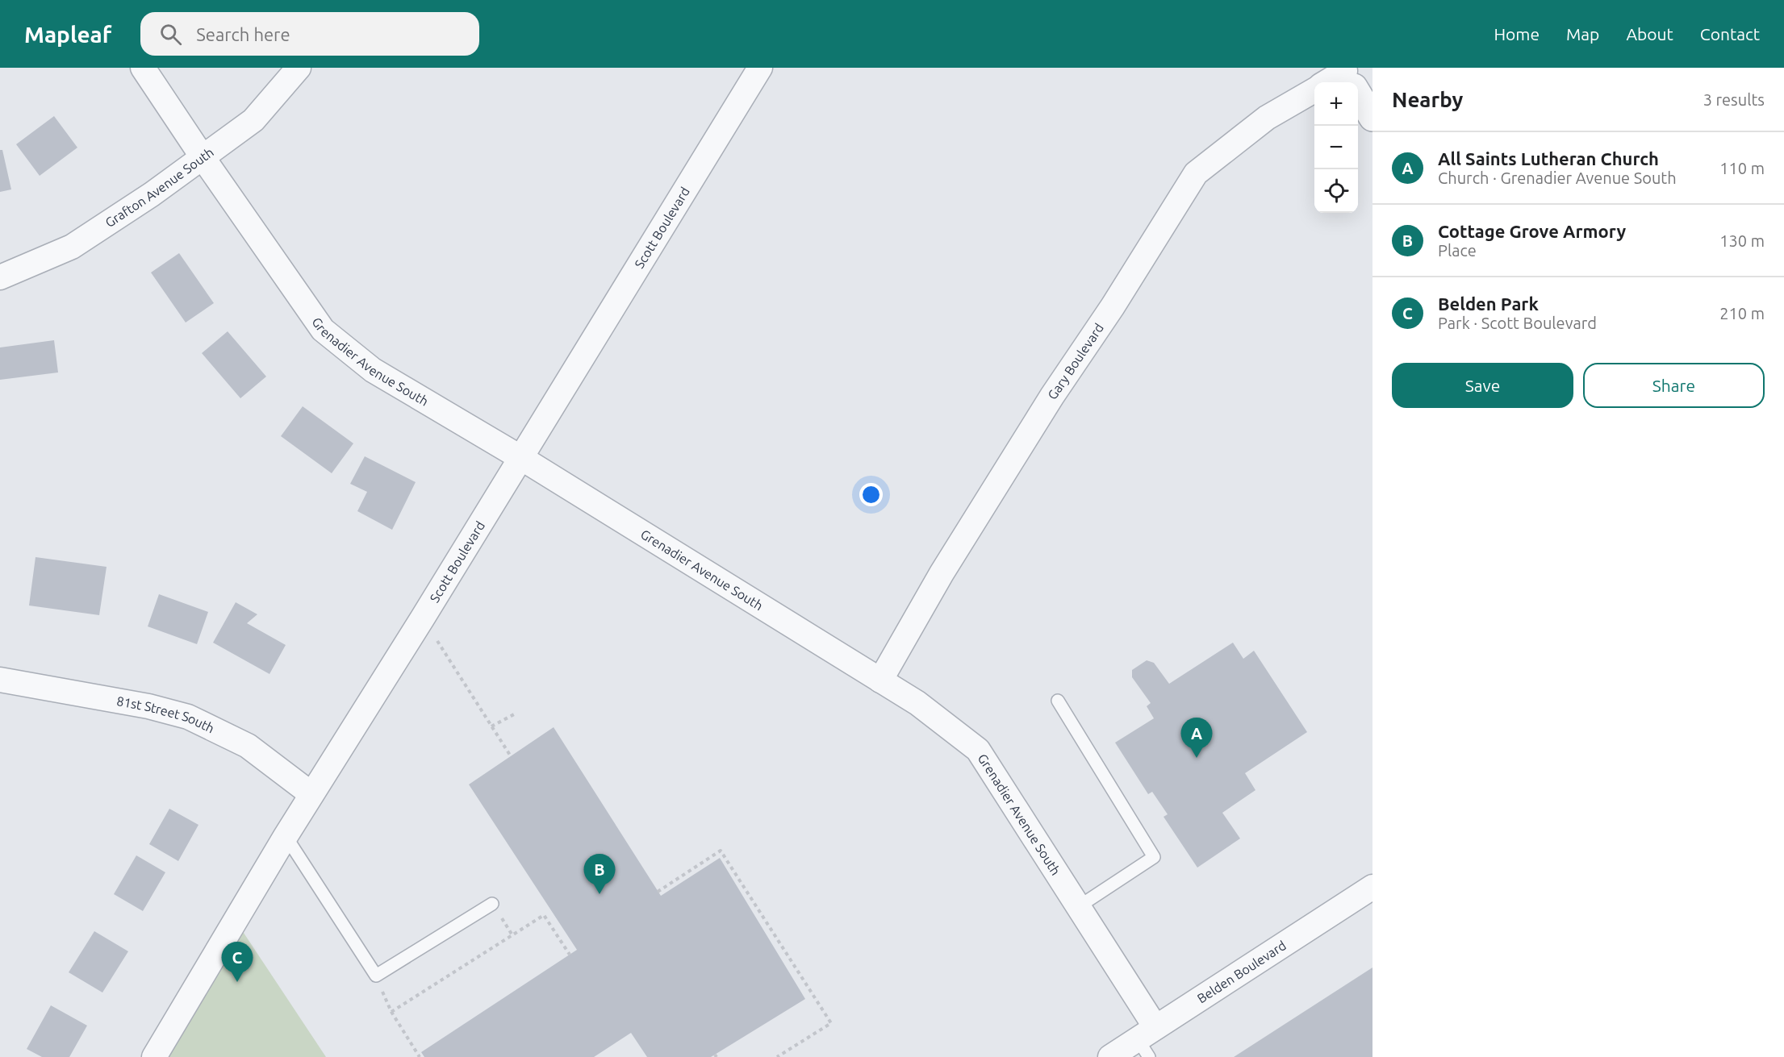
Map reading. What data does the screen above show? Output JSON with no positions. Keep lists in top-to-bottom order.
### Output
{
  "streets": {
    "street": [
      "Grafton Avenue South",
      "Scott Boulevard",
      "Grenadier Avenue South",
      "Gary Boulevard",
      "81st Street South",
      "Belden Boulevard"
    ]
  },
  "crossings": [
    ["Grafton Avenue South", "Grenadier Avenue South"],
    ["Scott Boulevard", "Grenadier Avenue South"],
    ["Scott Boulevard", "81st Street South"],
    ["Grenadier Avenue South", "Gary Boulevard"],
    ["Grenadier Avenue South", "Belden Boulevard"]
  ],
  "page": {
    "header": "Mapleaf",
    "search": "Search here",
    "nav": [
      "Home",
      "Map",
      "About",
      "Contact"
    ],
    "heading": ["Nearby", "3 results"],
    "map_buttons": ["+", "−"],
    "list": [
      {
        "mark": "A",
        "name": "All Saints Lutheran Church",
        "note": "Church · Grenadier Avenue South",
        "value": "110 m"
      },
      {
        "mark": "B",
        "name": "Cottage Grove Armory",
        "note": "Place",
        "value": "130 m"
      },
      {
        "mark": "C",
        "name": "Belden Park",
        "note": "Park · Scott Boulevard",
        "value": "210 m"
      }
    ],
    "buttons": ["Save", "Share"],
    "pins": ["A", "B", "C"]
  }
}
